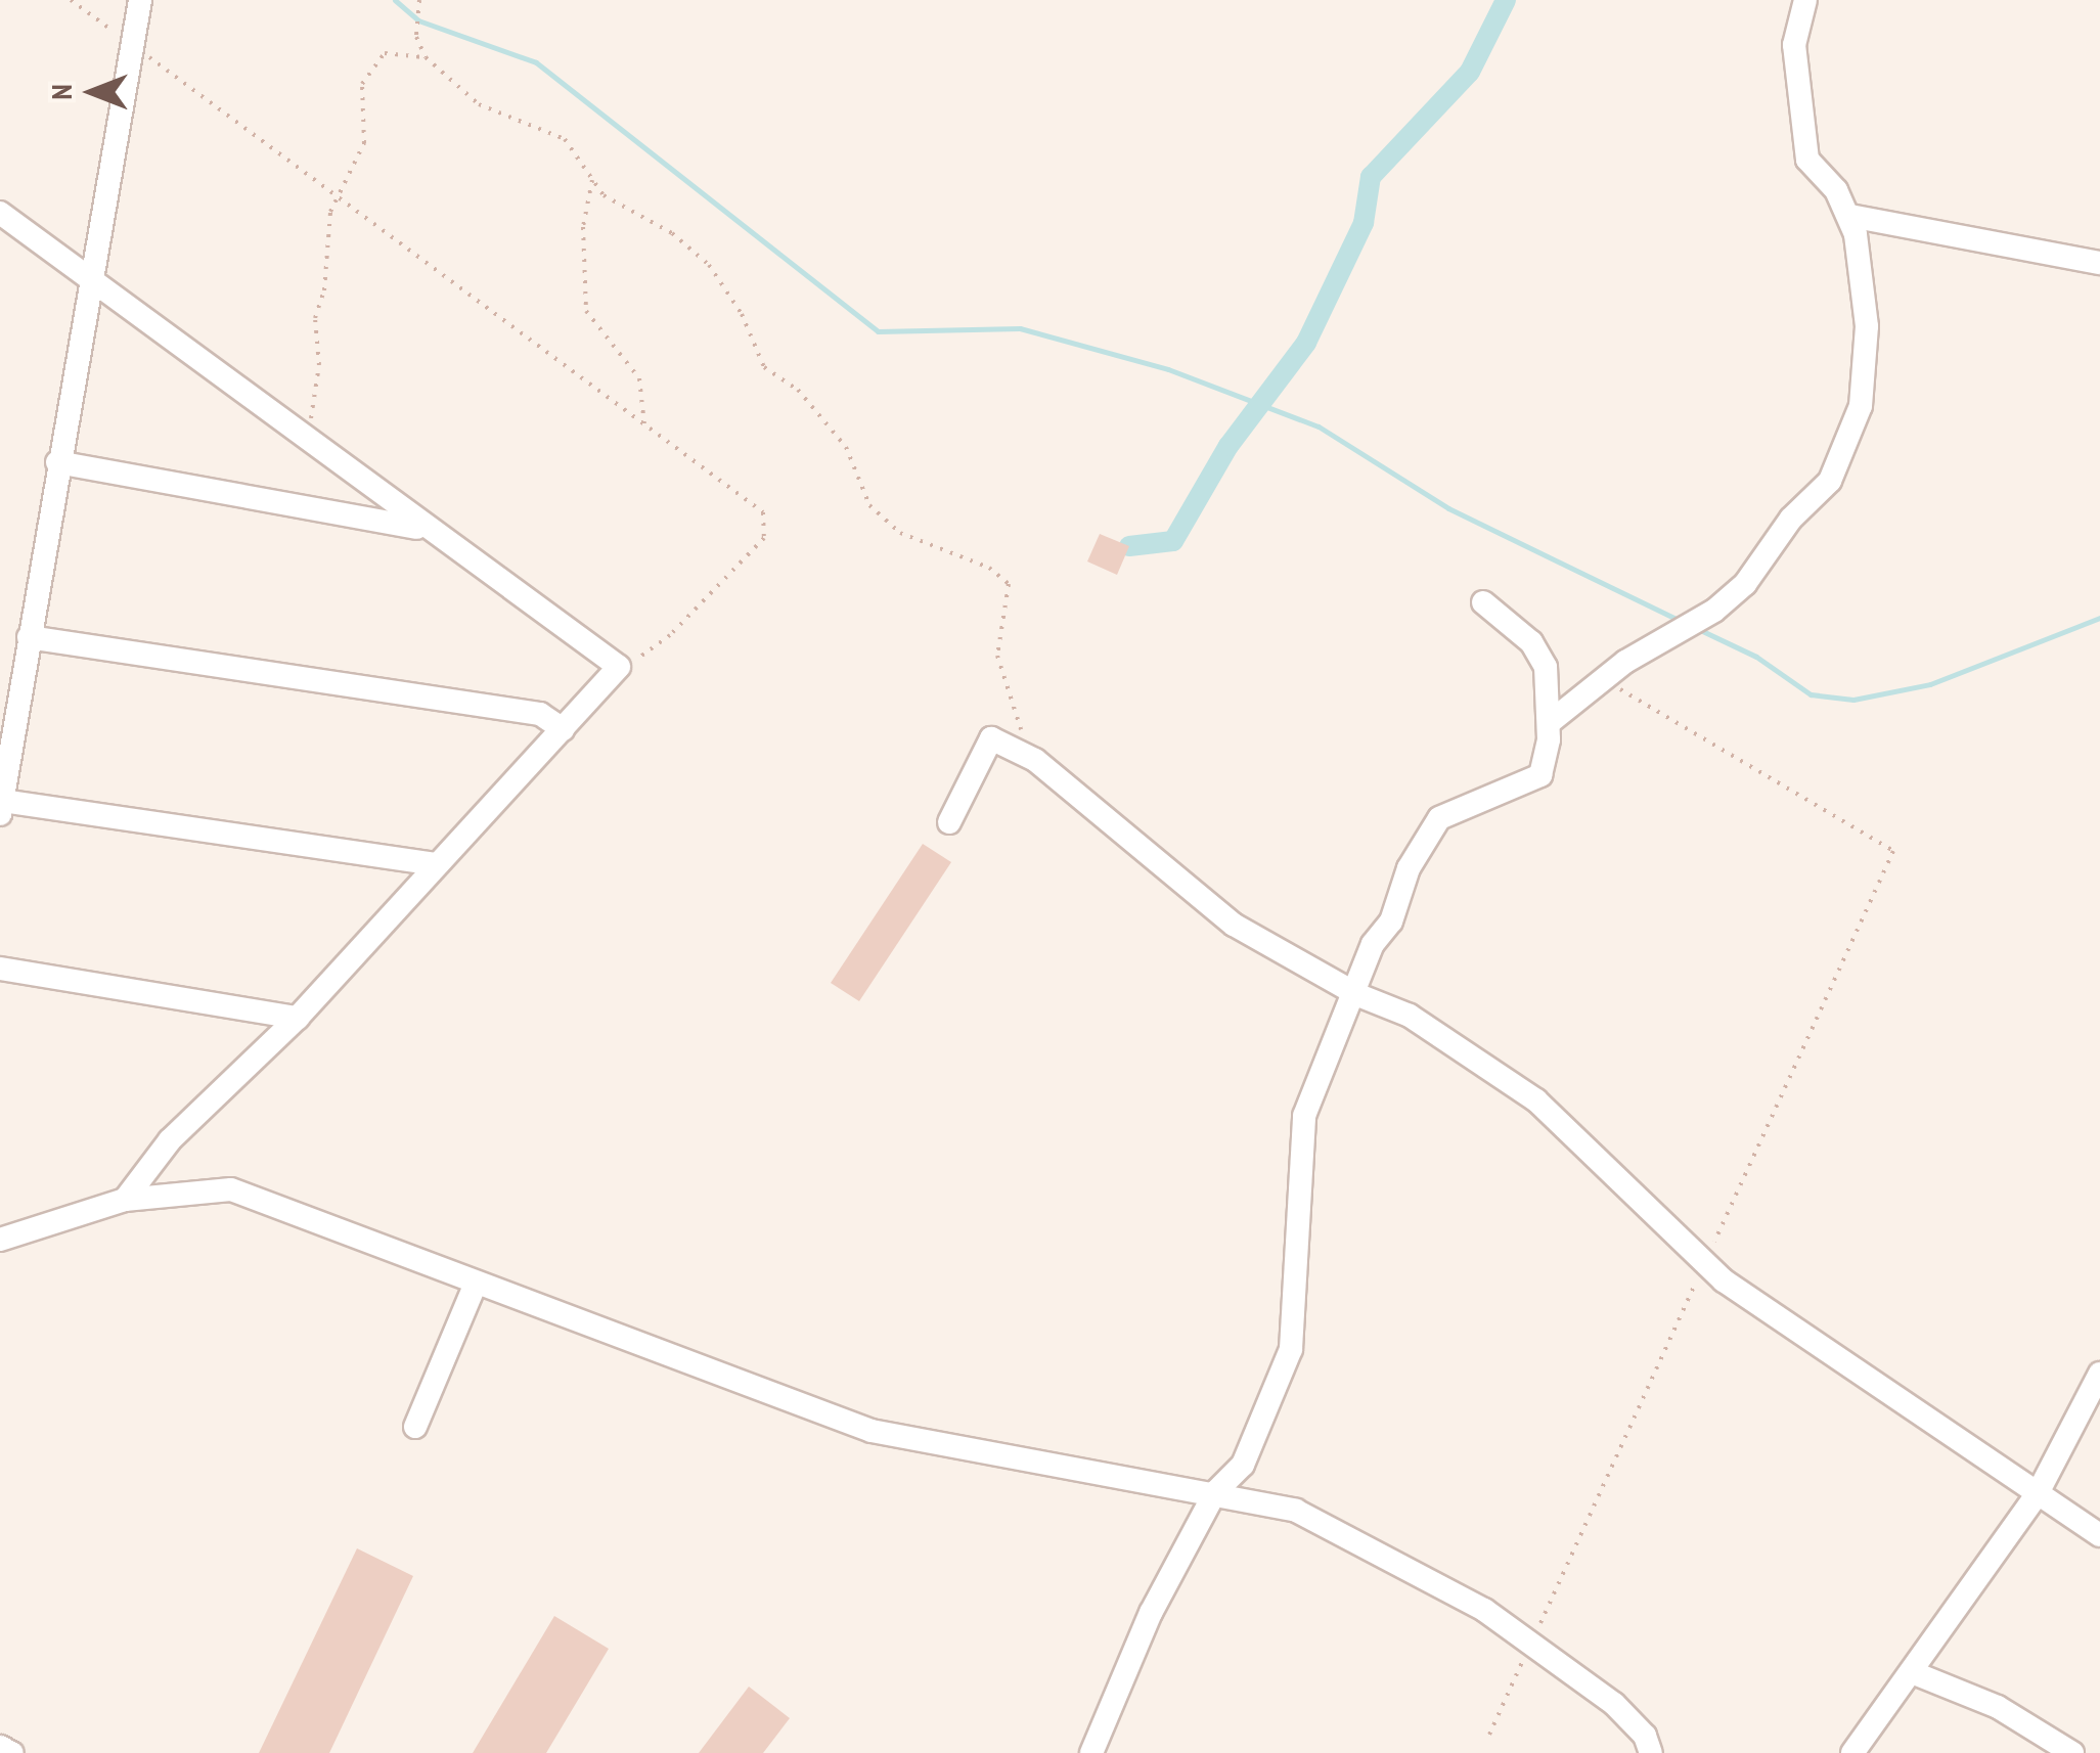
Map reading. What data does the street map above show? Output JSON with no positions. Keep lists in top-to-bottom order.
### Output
{
  "north": "left"
}
